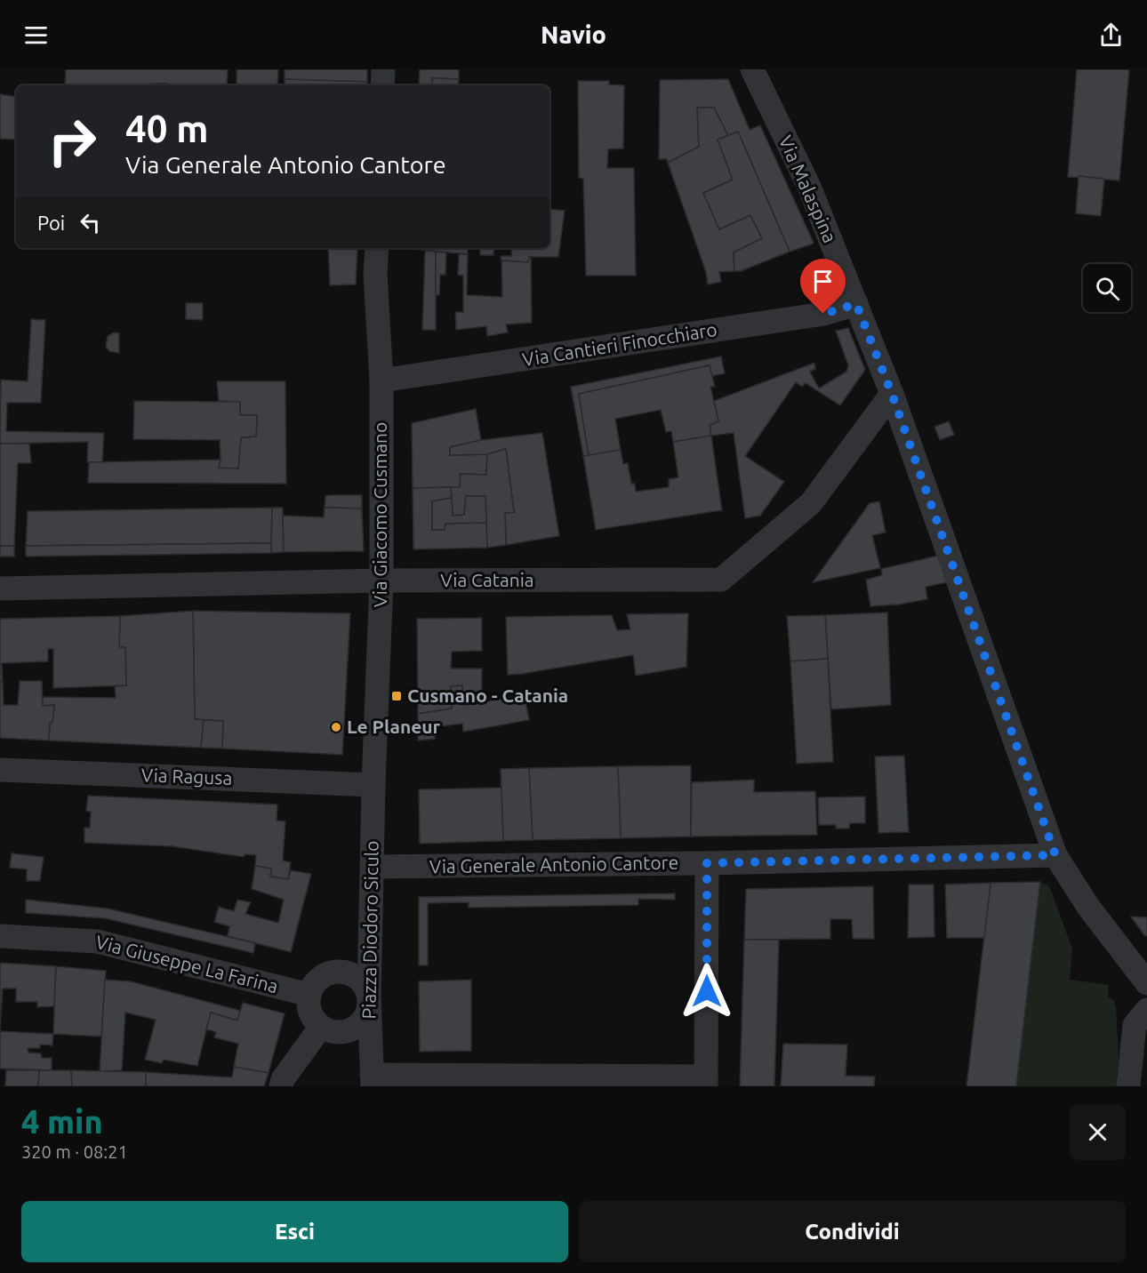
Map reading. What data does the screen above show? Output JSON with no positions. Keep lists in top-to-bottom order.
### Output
{
  "streets": {
    "street": [
      "Via Malaspina",
      "Via Cantieri Finocchiaro",
      "Via Giacomo Cusmano",
      "Via Catania",
      "Via Ragusa",
      "Via Generale Antonio Cantore",
      "Piazza Diodoro Siculo",
      "Via Giuseppe La Farina"
    ]
  },
  "crossings": [
    ["Via Malaspina", "Via Cantieri Finocchiaro"],
    ["Via Malaspina", "Via Catania"],
    ["Via Malaspina", "Via Generale Antonio Cantore"],
    ["Via Cantieri Finocchiaro", "Via Giacomo Cusmano"],
    ["Via Giacomo Cusmano", "Via Catania"],
    ["Via Giacomo Cusmano", "Via Ragusa"],
    ["Via Giacomo Cusmano", "Piazza Diodoro Siculo"],
    ["Via Ragusa", "Piazza Diodoro Siculo"],
    ["Via Generale Antonio Cantore", "Piazza Diodoro Siculo"],
    ["Piazza Diodoro Siculo", "Via Giuseppe La Farina"]
  ],
  "places": {
    "transit": ["Cusmano - Catania"],
    "other": ["Le Planeur"]
  },
  "page": {
    "header": "Navio",
    "turn": ["40 m", "Via Generale Antonio Cantore"],
    "then": "Poi",
    "heading": ["4 min", "320 m · 08:21"],
    "buttons": ["Esci", "Condividi"]
  }
}
